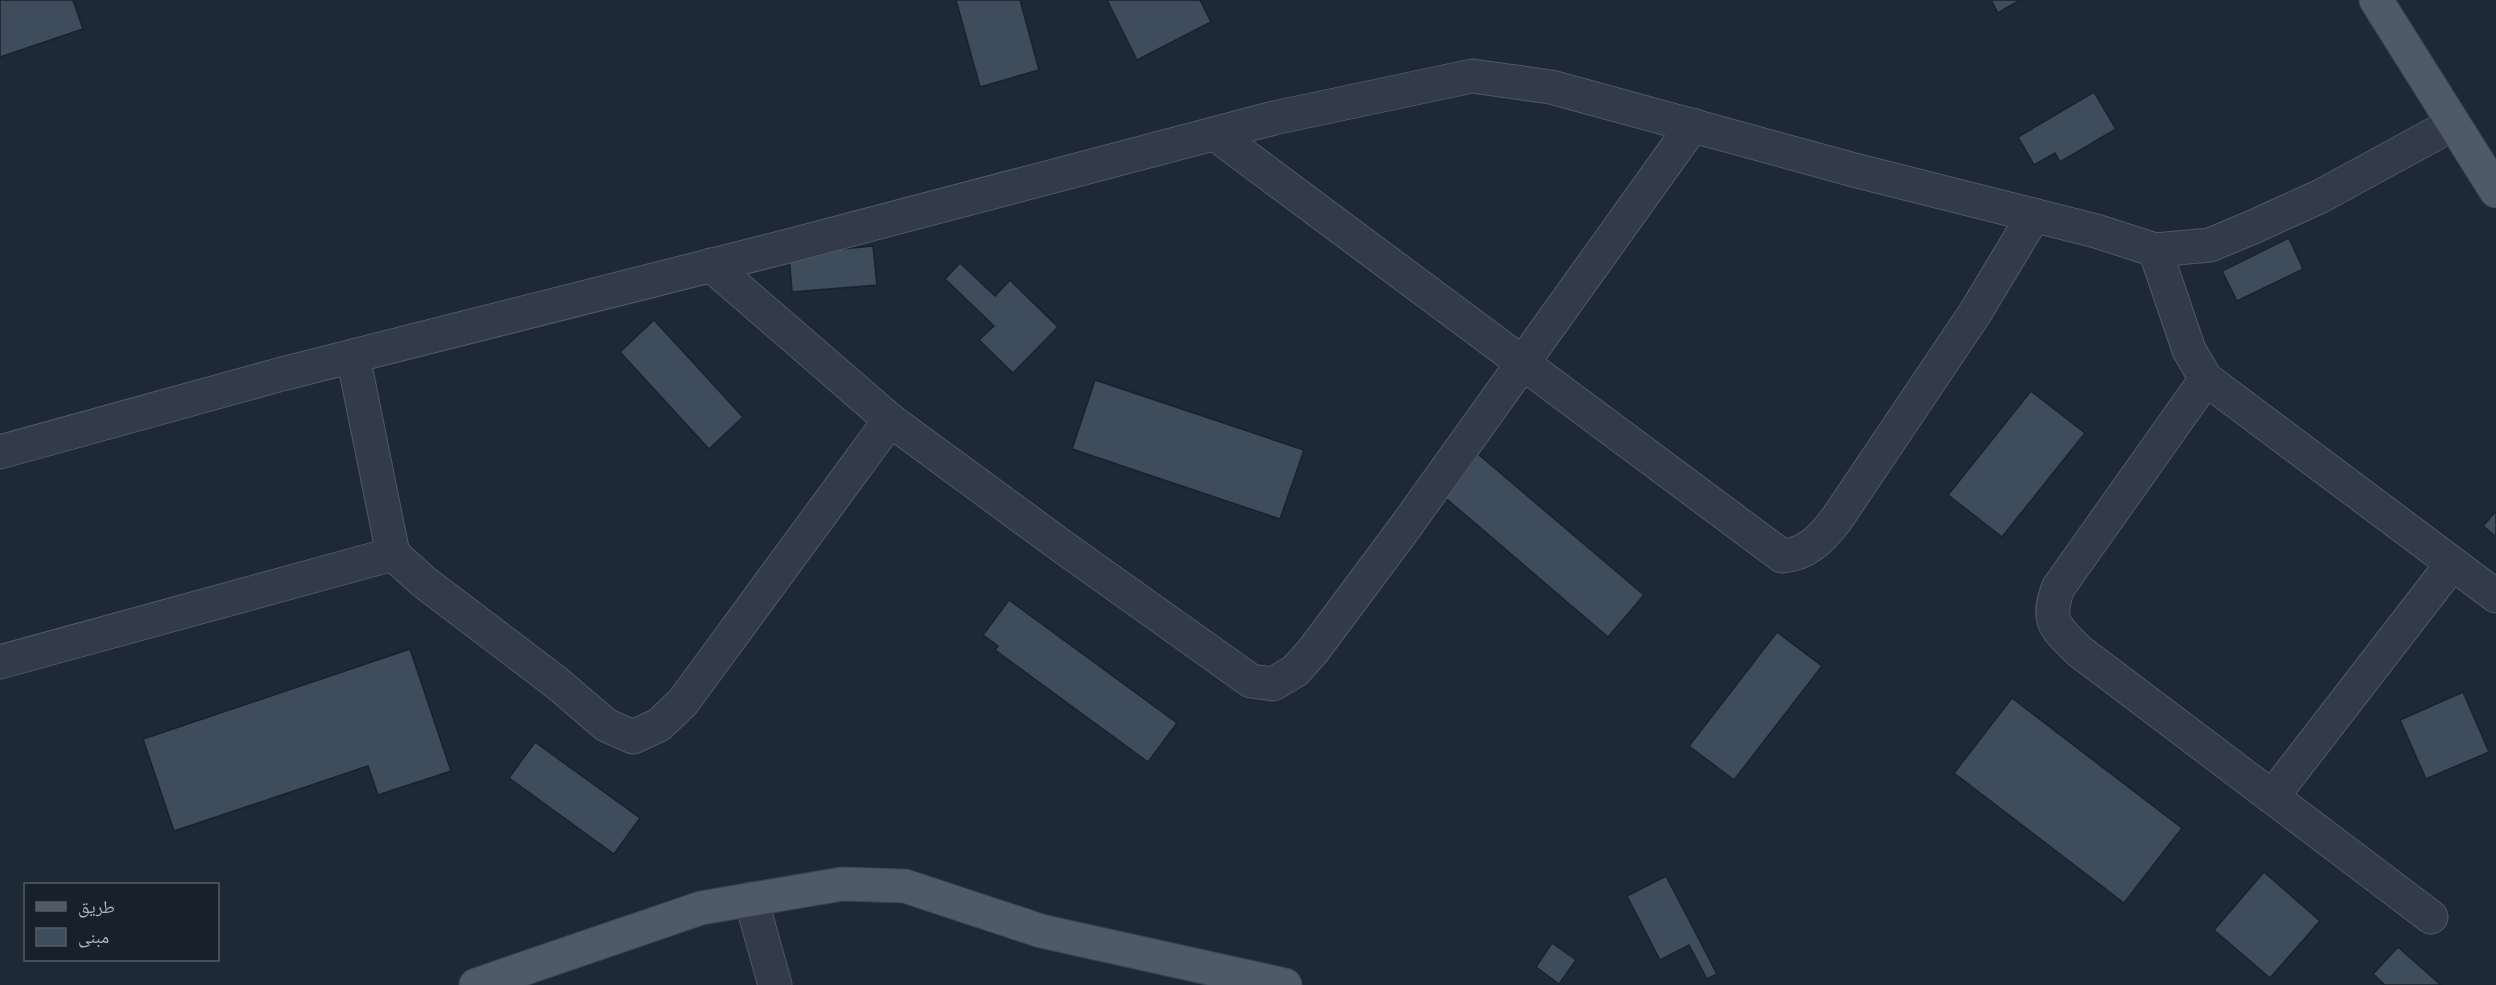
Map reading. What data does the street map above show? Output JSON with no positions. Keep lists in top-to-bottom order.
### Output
{
  "legend": ["طريق", "مبنى"]
}
